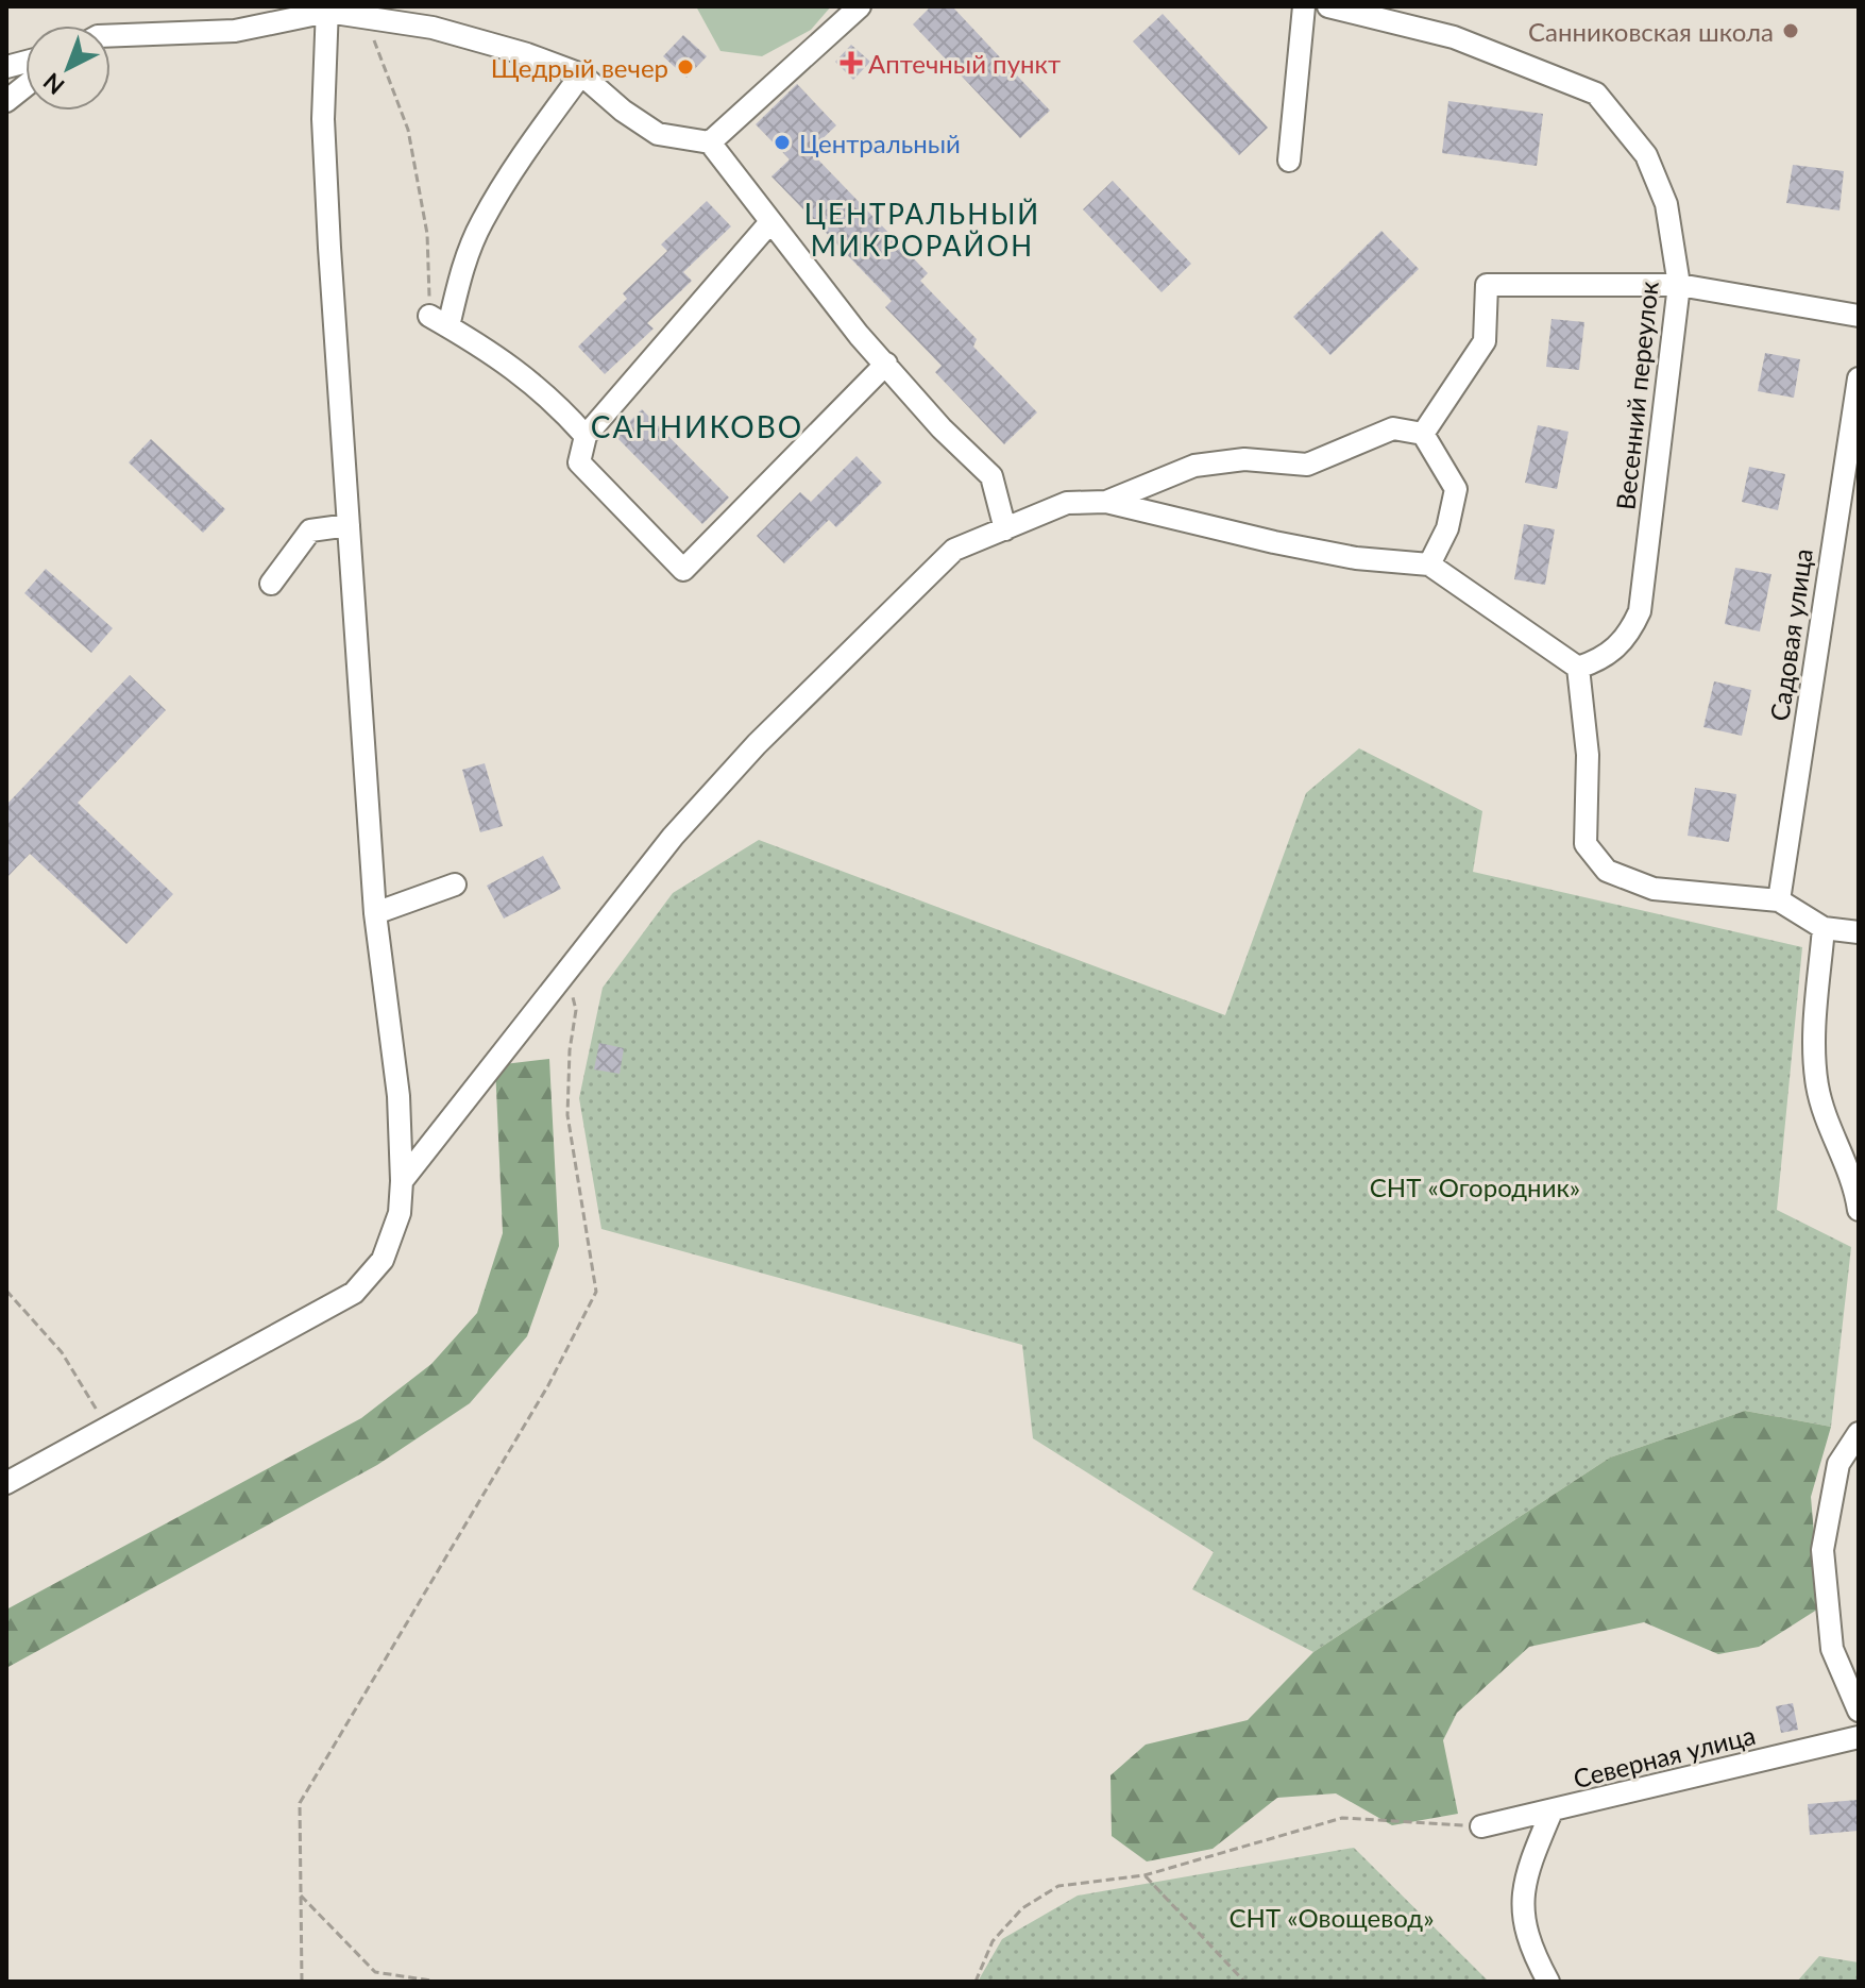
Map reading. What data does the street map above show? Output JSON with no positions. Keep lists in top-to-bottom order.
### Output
{
  "streets": {
    "street": ["Весенний переулок", "Садовая улица", "Северная улица"]
  },
  "districts": ["ЦЕНТРАЛЬНЫЙ МИКРОРАЙОН", "САННИКОВО"],
  "parks": ["СНТ «Огородник»", "СНТ «Овощевод»"],
  "places": {
    "other": ["Санниковская школа", "Щедрый вечер", "Центральный"],
    "health": ["Аптечный пункт"]
  },
  "north": "bottom left"
}
